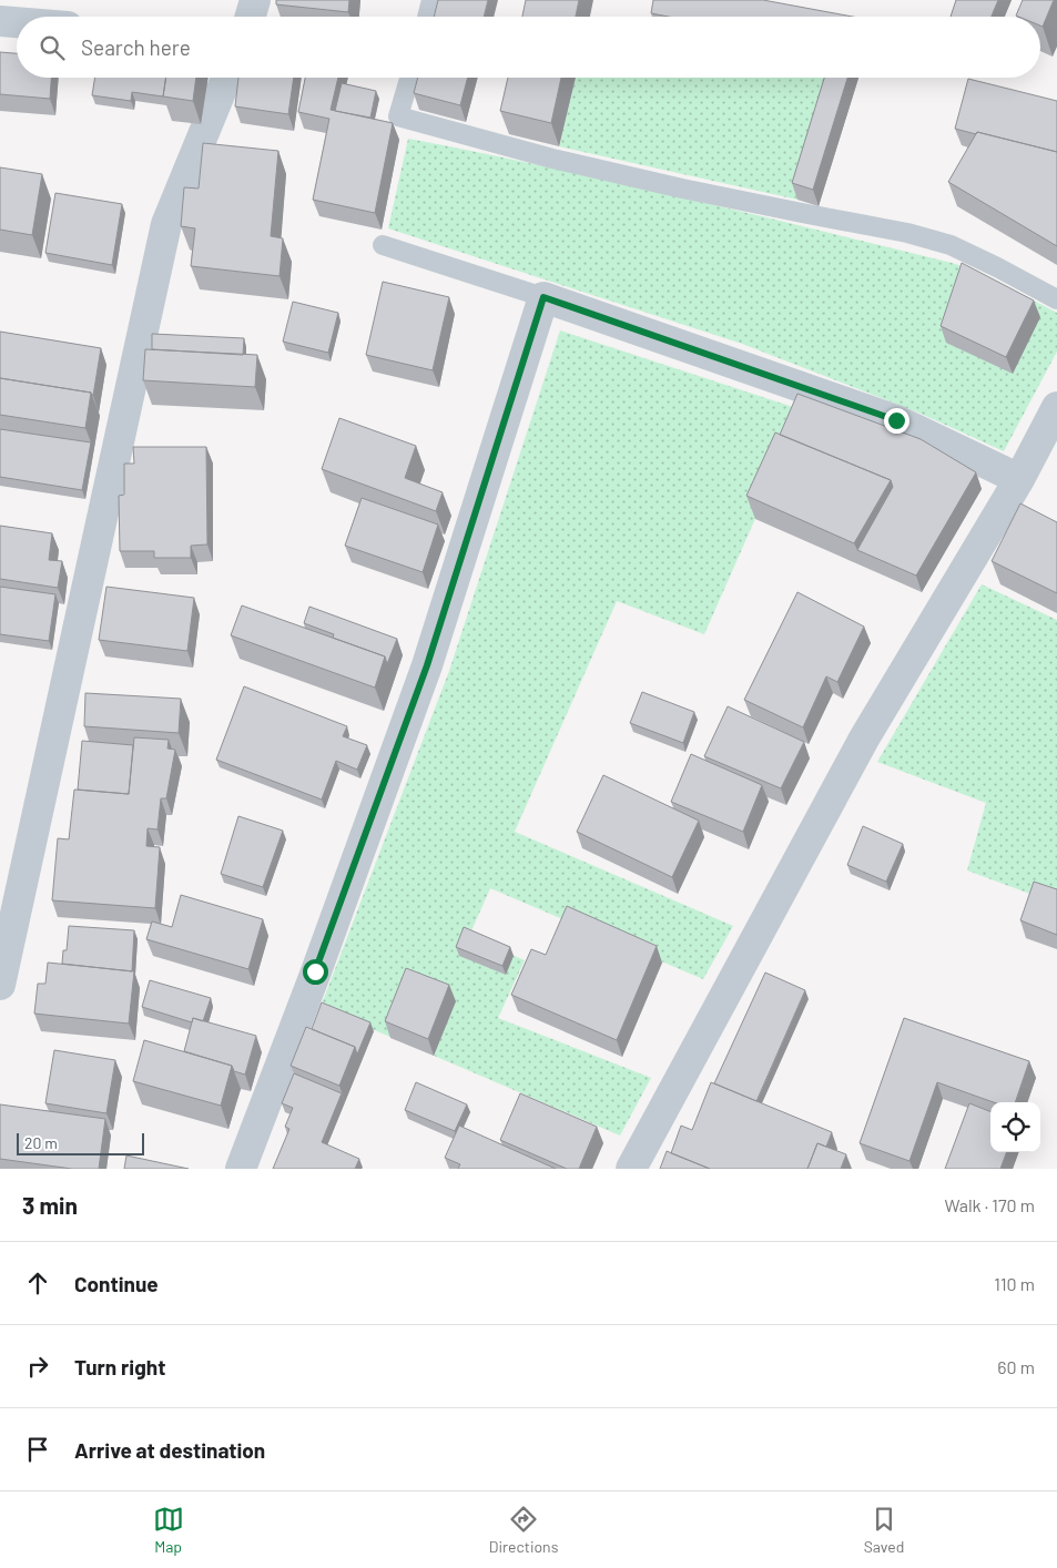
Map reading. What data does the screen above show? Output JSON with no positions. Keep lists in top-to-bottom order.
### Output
{
  "scale_bar": "20 m",
  "page": {
    "search": "Search here",
    "scale": "20 m",
    "heading": ["3 min", "Walk · 170 m"],
    "list": [
      ["Continue", "110 m"],
      ["Turn right", "60 m"],
      "Arrive at destination"
    ],
    "nav": ["Map", "Directions", "Saved"]
  }
}
